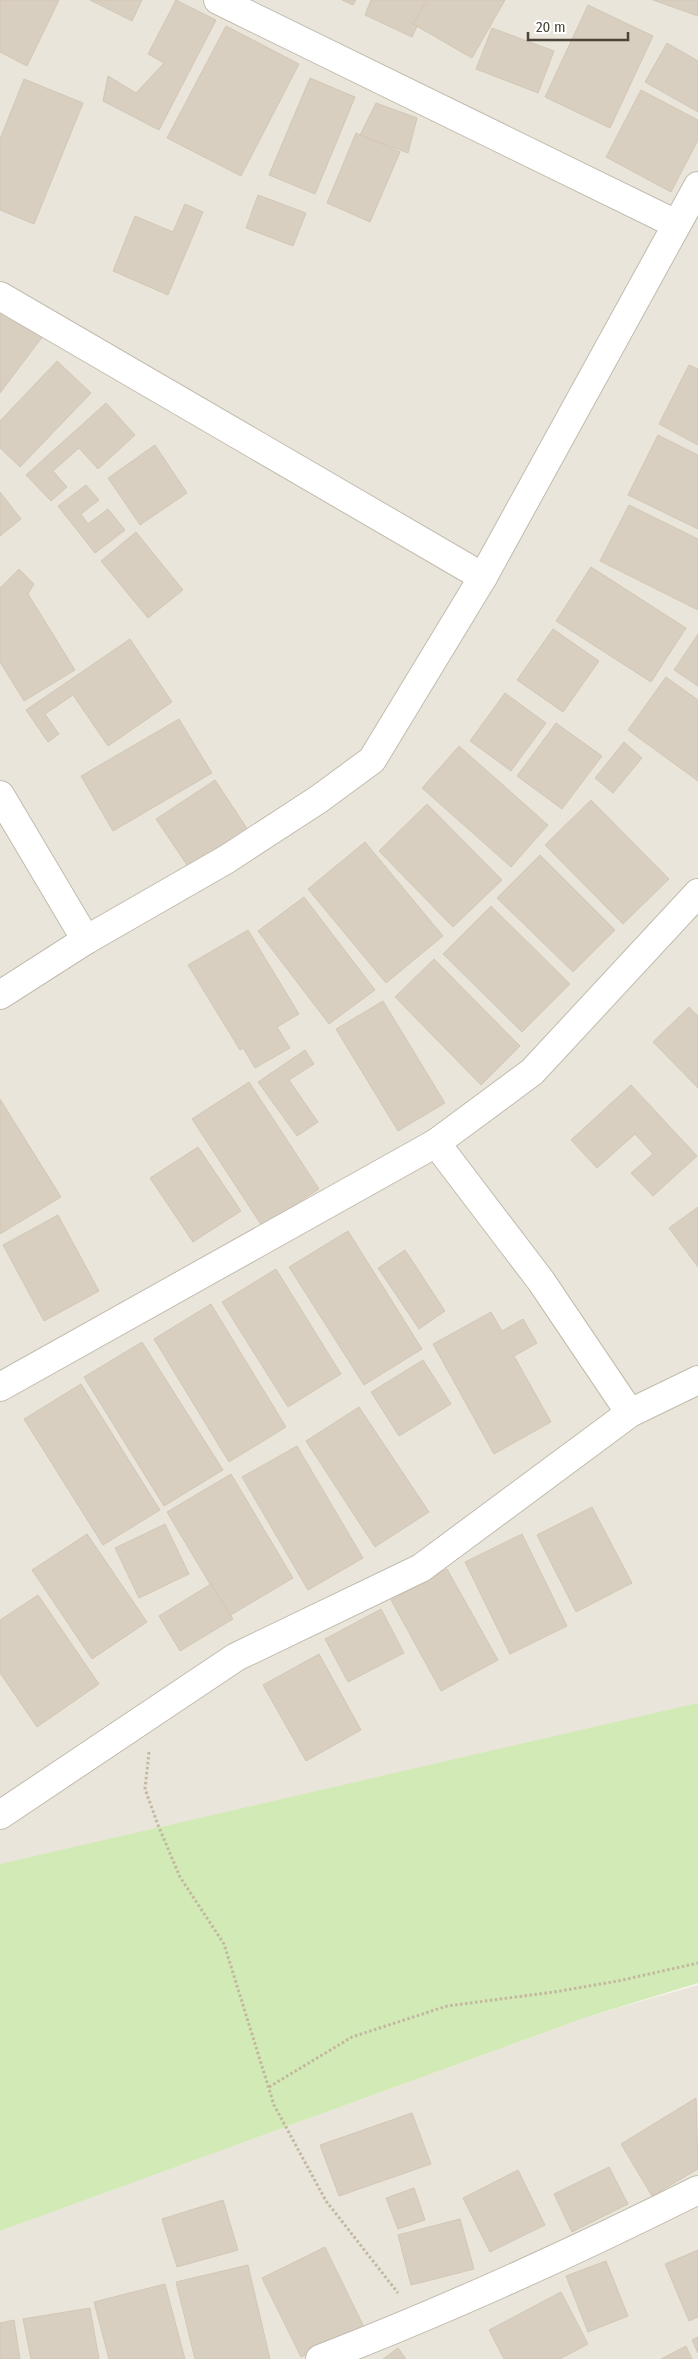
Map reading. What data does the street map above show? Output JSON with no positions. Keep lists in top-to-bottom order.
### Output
{
  "scale_bar": "20 m"
}
